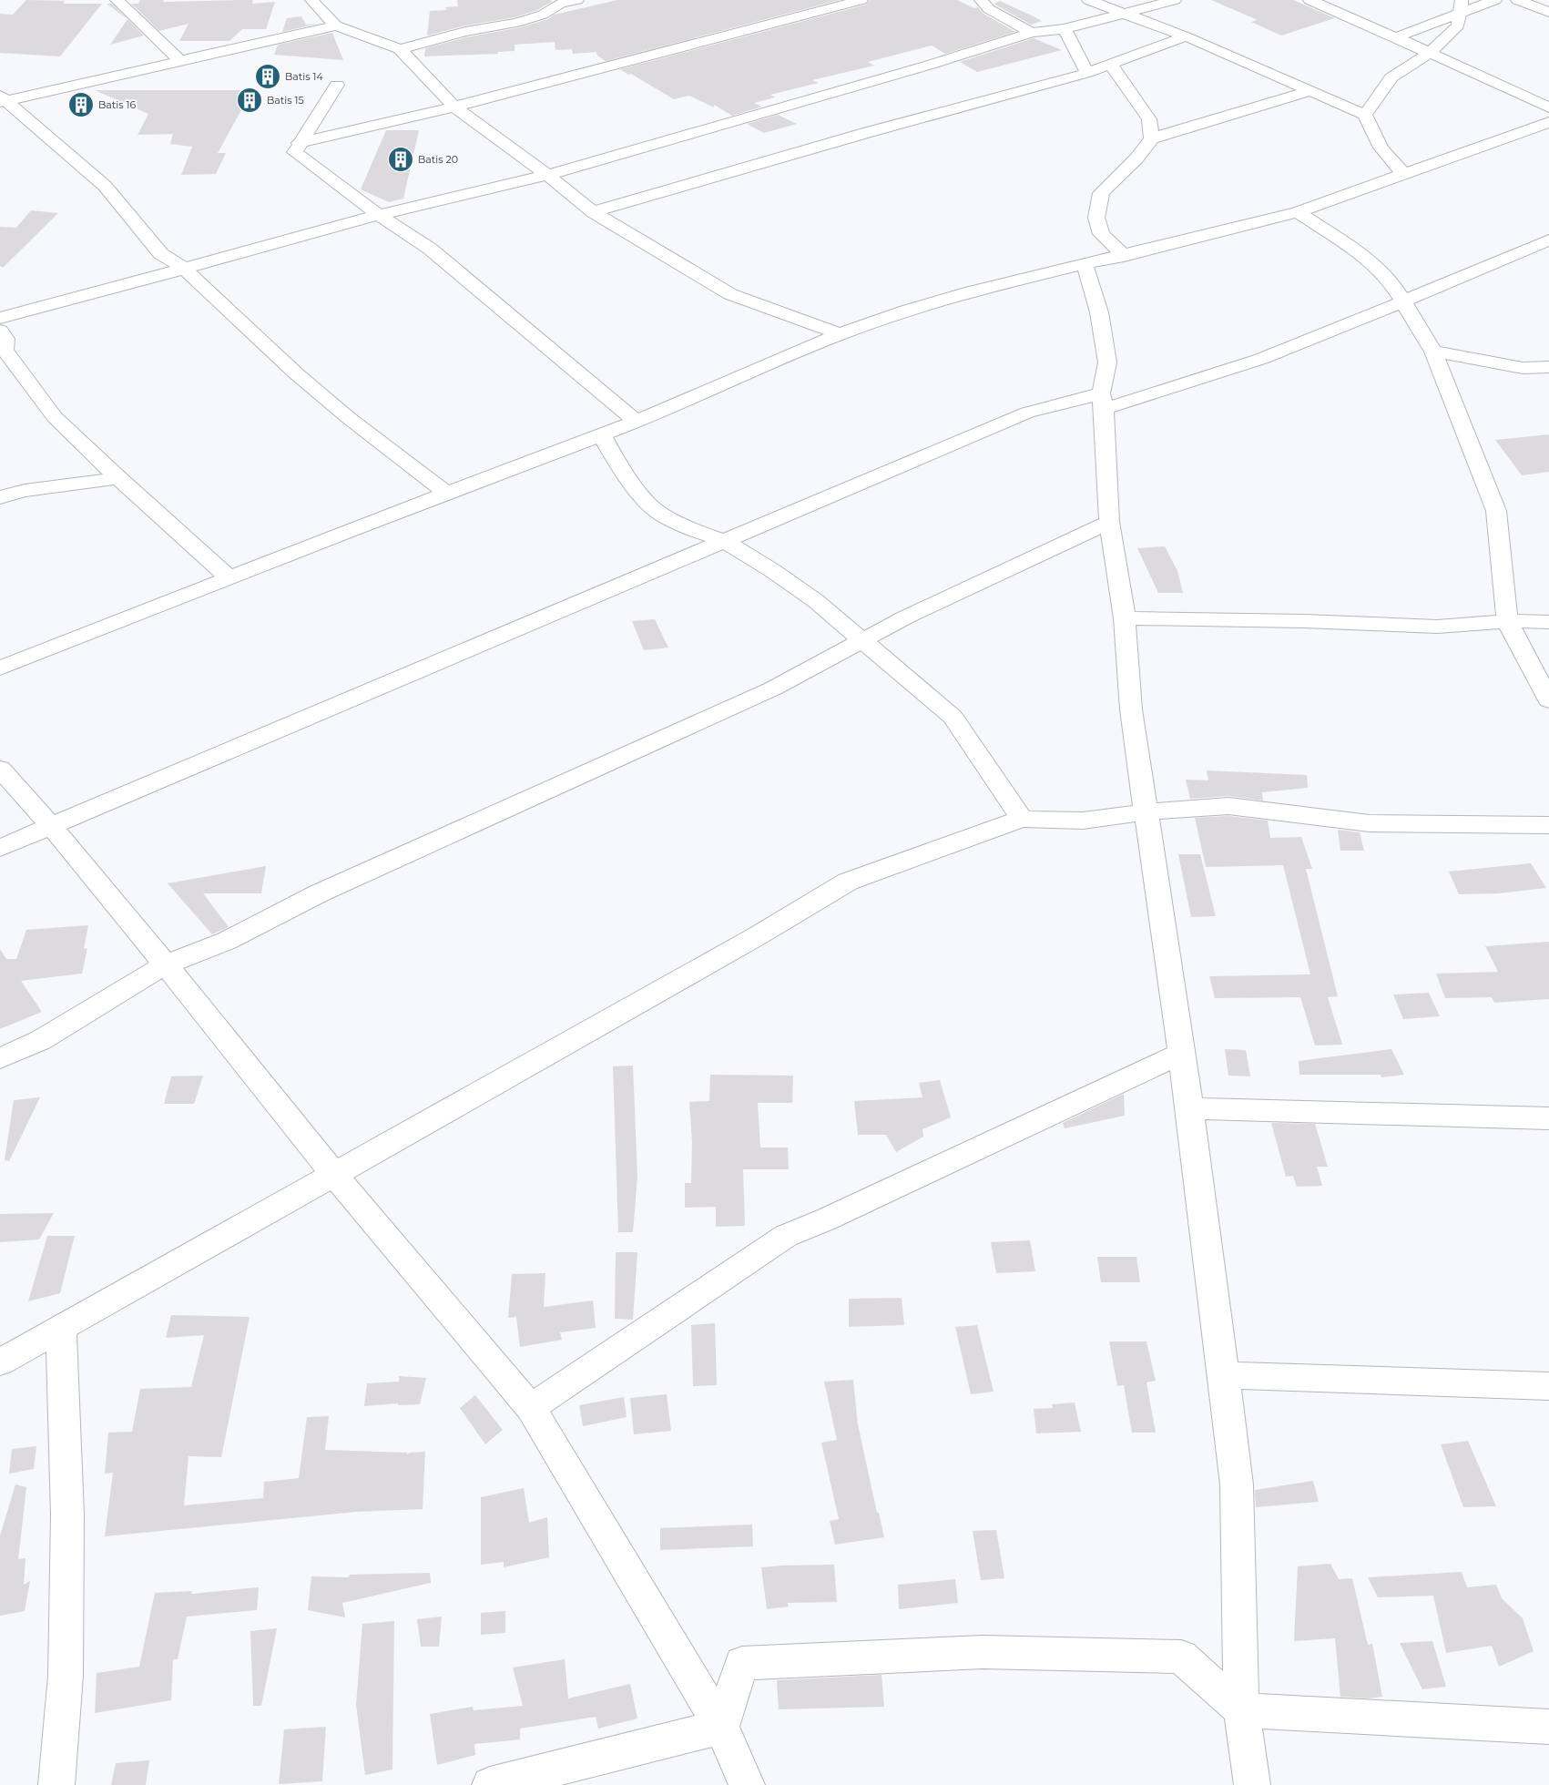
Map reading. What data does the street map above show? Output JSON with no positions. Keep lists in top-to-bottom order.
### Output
{
  "places": {
    "building": [
      "Batis 14",
      "Batis 15",
      "Batis 16",
      "Batis 20"
    ]
  }
}
